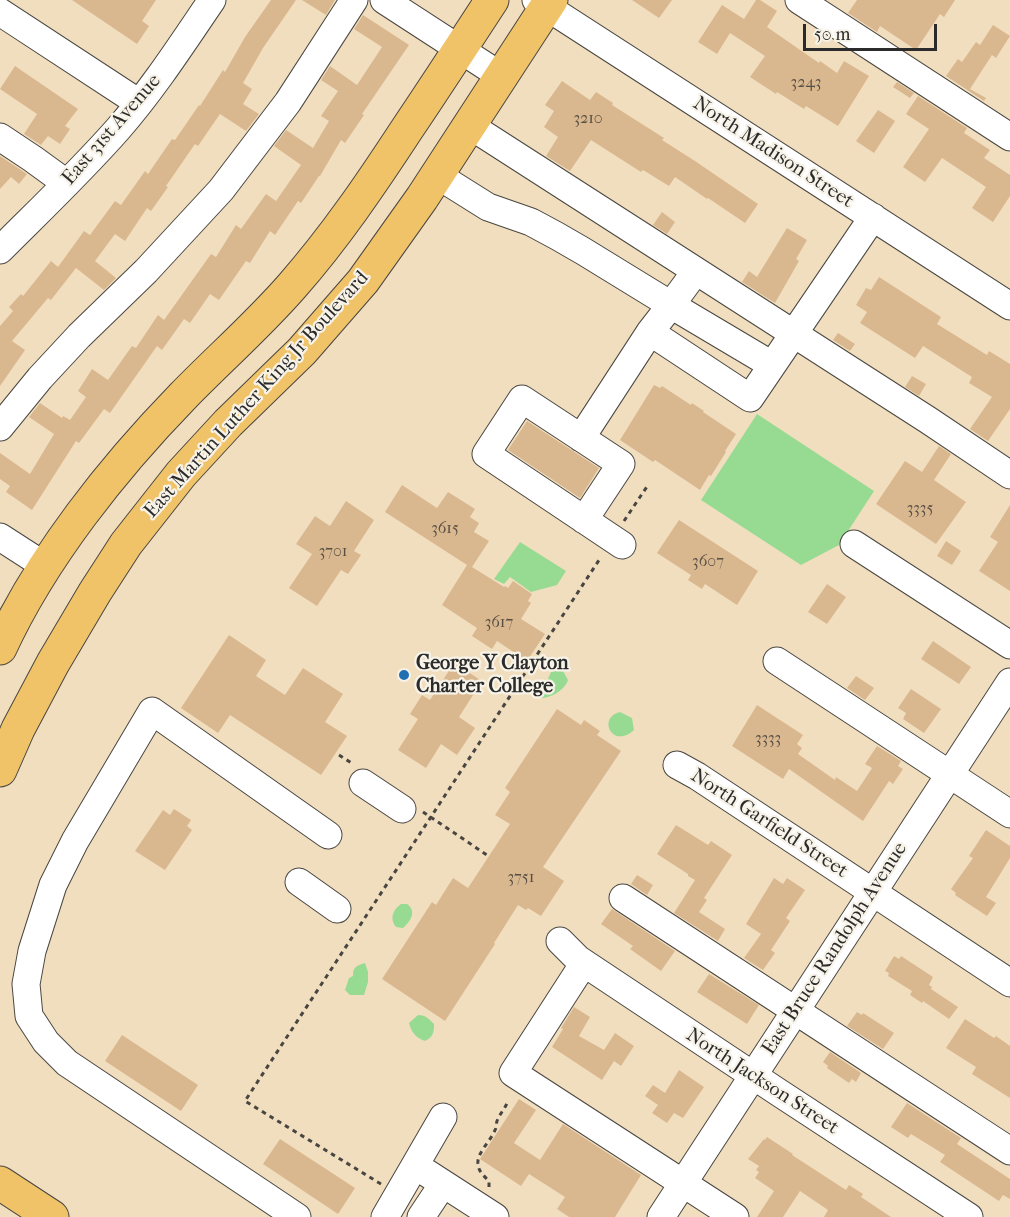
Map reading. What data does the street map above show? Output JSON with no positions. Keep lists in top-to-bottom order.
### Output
{
  "streets": {
    "main road": ["East Martin Luther King Jr Boulevard"],
    "street": [
      "East 31st Avenue",
      "North Madison Street",
      "North Garfield Street",
      "East Bruce Randolph Avenue",
      "North Jackson Street"
    ]
  },
  "crossings": [
    ["North Madison Street", "East Martin Luther King Jr Boulevard"],
    ["North Garfield Street", "East Bruce Randolph Avenue"],
    ["East Bruce Randolph Avenue", "North Jackson Street"]
  ],
  "places": ["George Y Clayton Charter College"],
  "house_numbers": [
    "3243",
    "3210",
    "3335",
    "3615",
    "3701",
    "3607",
    "3617",
    "3333",
    "3751"
  ],
  "scale_bar": "50 m"
}
